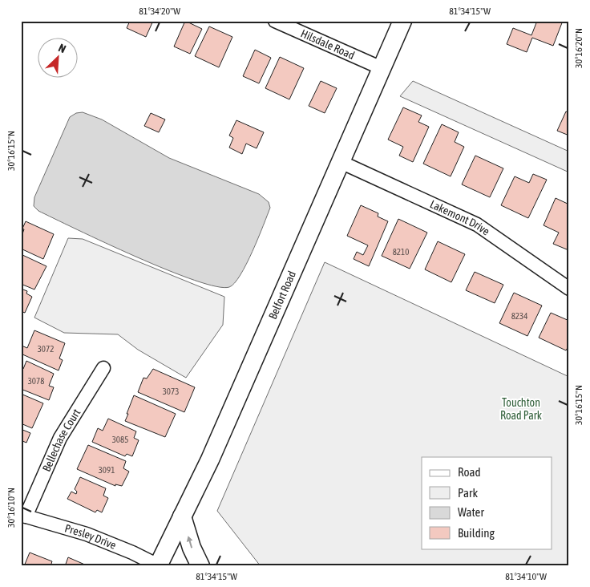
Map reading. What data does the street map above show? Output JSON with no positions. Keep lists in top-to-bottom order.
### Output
{
  "streets": {
    "street": [
      "Hilsdale Road",
      "Lakemont Drive",
      "Belfort Road",
      "Bellechase Court",
      "Presley Drive"
    ]
  },
  "crossings": [
    ["Hilsdale Road", "Belfort Road"],
    ["Lakemont Drive", "Belfort Road"],
    ["Belfort Road", "Presley Drive"],
    ["Bellechase Court", "Presley Drive"]
  ],
  "parks": ["Touchton Road Park"],
  "house_numbers": [
    "8210",
    "8234",
    "3072",
    "3078",
    "3073",
    "3085",
    "3091"
  ],
  "legend": [
    "Road",
    "Park",
    "Water",
    "Building"
  ],
  "north": "top right",
  "coordinates": [
    "81°34'20\"W",
    "81°34'15\"W",
    "30°16'20\"N",
    "30°16'15\"N",
    "30°16'10\"N",
    "81°34'10\"W"
  ]
}
